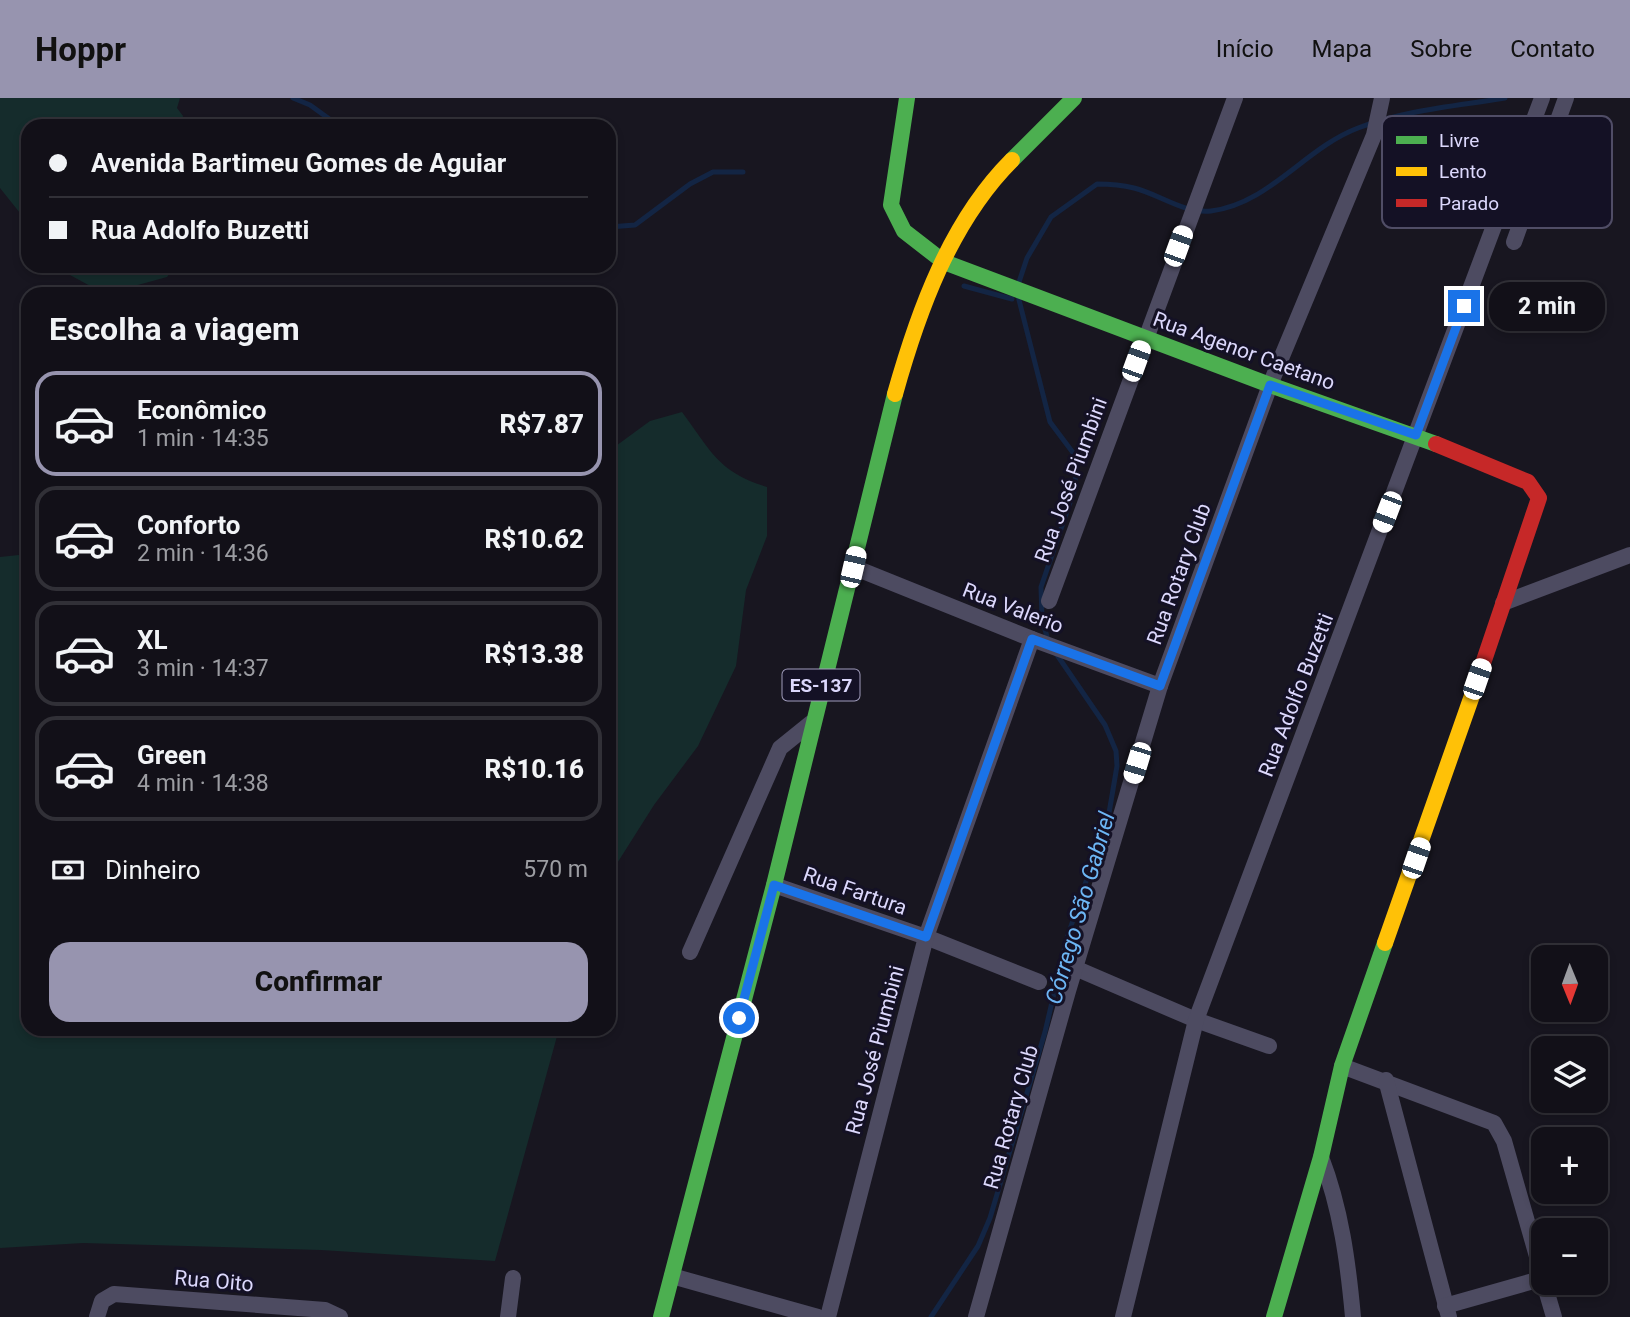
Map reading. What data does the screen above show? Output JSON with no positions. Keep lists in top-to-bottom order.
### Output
{
  "streets": {
    "street": [
      "Rua Agenor Caetano",
      "Rua José Piumbini",
      "Rua Rotary Club",
      "Rua Valerio",
      "ES-137",
      "Rua Adolfo Buzetti",
      "Rua Fartura",
      "Rua Oito"
    ]
  },
  "crossings": [
    ["Rua Agenor Caetano", "Rua José Piumbini"],
    ["Rua Agenor Caetano", "Rua Rotary Club"],
    ["Rua Agenor Caetano", "ES-137"],
    ["Rua Agenor Caetano", "Rua Adolfo Buzetti"],
    ["Rua José Piumbini", "Rua Valerio"],
    ["Rua José Piumbini", "Rua Fartura"],
    ["Rua Rotary Club", "Rua Valerio"],
    ["Rua Valerio", "ES-137"],
    ["ES-137", "Rua Fartura"]
  ],
  "water": ["Córrego São Gabriel"],
  "legend": ["Livre", "Lento", "Parado"],
  "north": "bottom",
  "page": {
    "header": "Hoppr",
    "nav": [
      "Início",
      "Mapa",
      "Sobre",
      "Contato"
    ],
    "banner": ["Avenida Bartimeu Gomes de Aguiar", "Rua Adolfo Buzetti"],
    "bubble": "2 min",
    "heading": "Escolha a viagem",
    "list": [
      {
        "name": "Econômico",
        "note": "1 min · 14:35",
        "value": "R$7.87"
      },
      {
        "name": "Conforto",
        "note": "2 min · 14:36",
        "value": "R$10.62"
      },
      {
        "name": "XL",
        "note": "3 min · 14:37",
        "value": "R$13.38"
      },
      {
        "name": "Green",
        "note": "4 min · 14:38",
        "value": "R$10.16"
      }
    ],
    "pay": ["Dinheiro", "570 m"],
    "buttons": "Confirmar",
    "map_buttons": ["+", "−"]
  }
}
